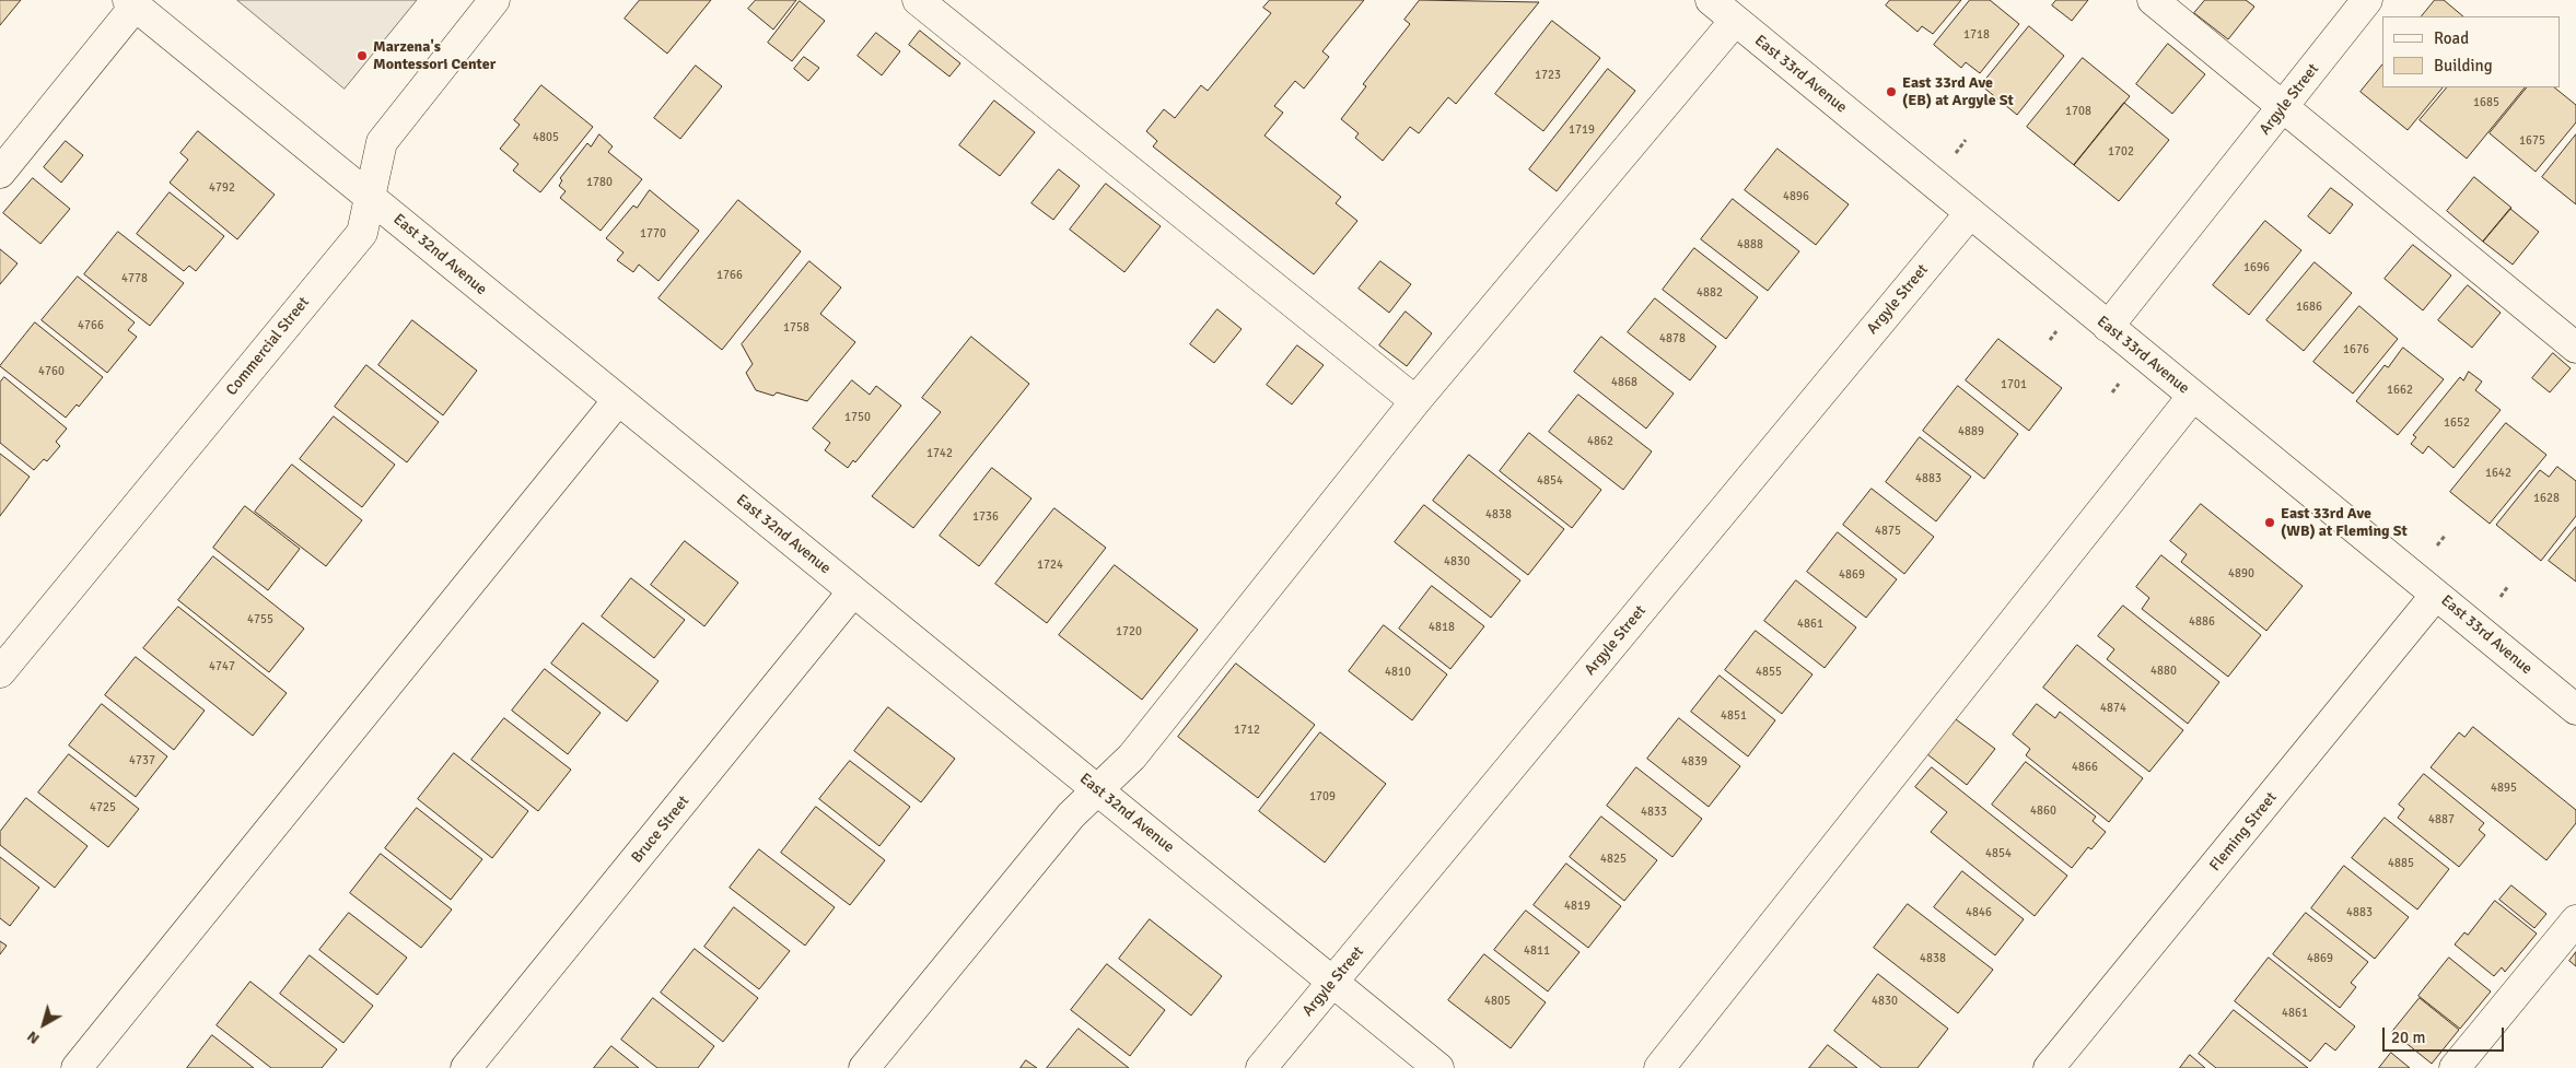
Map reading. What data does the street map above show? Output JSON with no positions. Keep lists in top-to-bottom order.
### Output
{
  "streets": {
    "street": [
      "East 33rd Avenue",
      "Argyle Street",
      "East 32nd Avenue",
      "Commercial Street",
      "Bruce Street",
      "Fleming Street"
    ]
  },
  "crossings": [
    ["East 33rd Avenue", "Argyle Street"],
    ["East 33rd Avenue", "Fleming Street"],
    ["Argyle Street", "East 32nd Avenue"],
    ["East 32nd Avenue", "Commercial Street"],
    ["East 32nd Avenue", "Bruce Street"]
  ],
  "places": ["Marzena's Montessori Center", "East 33rd Ave (EB) at Argyle St", "East 33rd Ave (WB) at Fleming St"],
  "house_numbers": [
    "1718",
    "1723",
    "1685",
    "1708",
    "1719",
    "4805",
    "1675",
    "1702",
    "1780",
    "4792",
    "4896",
    "1770",
    "4888",
    "1696",
    "1766",
    "4778",
    "4882",
    "1686",
    "4766",
    "1758",
    "4878",
    "1676",
    "4760",
    "4868",
    "1701",
    "1662",
    "1750",
    "1652",
    "4889",
    "4862",
    "1742",
    "1642",
    "4883",
    "4854",
    "1628",
    "4838",
    "1736",
    "4875",
    "4830",
    "1724",
    "4890",
    "4869",
    "4755",
    "4886",
    "4861",
    "4818",
    "1720",
    "4747",
    "4880",
    "4810",
    "4855",
    "4874",
    "4851",
    "1712",
    "4737",
    "4839",
    "4866",
    "4895",
    "1709",
    "4725",
    "4860",
    "4833",
    "4887",
    "4854",
    "4825",
    "4885",
    "4819",
    "4846",
    "4883",
    "4811",
    "4838",
    "4869",
    "4805",
    "4830",
    "4861"
  ],
  "legend": ["Road", "Building"],
  "scale_bar": "20 m",
  "north": "bottom left"
}
